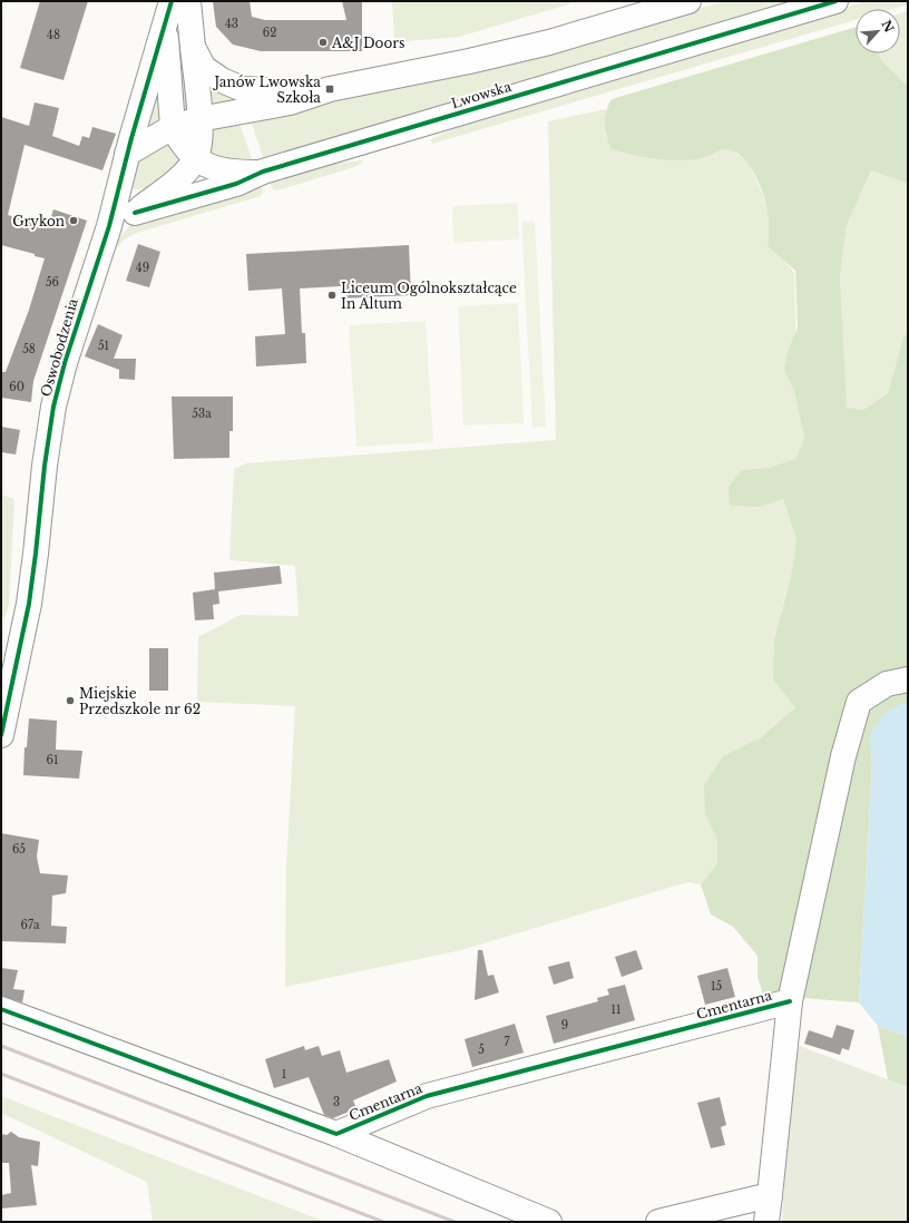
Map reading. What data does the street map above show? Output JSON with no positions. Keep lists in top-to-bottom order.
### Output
{
  "streets": {
    "street": ["Lwowska", "Oswobodzenia", "Cmentarna"]
  },
  "crossings": [
    ["Lwowska", "Oswobodzenia"]
  ],
  "places": {
    "other": [
      "A&J Doors",
      "Grykon",
      "Liceum Ogólnokształcące In Altum",
      "Miejskie Przedszkole nr 62"
    ],
    "transit": ["Janów Lwowska Szkoła"]
  },
  "house_numbers": [
    "43",
    "62",
    "48",
    "49",
    "56",
    "51",
    "58",
    "60",
    "53a",
    "61",
    "65",
    "67a",
    "15",
    "11",
    "9",
    "7",
    "5",
    "1",
    "3"
  ],
  "north": "top right"
}
